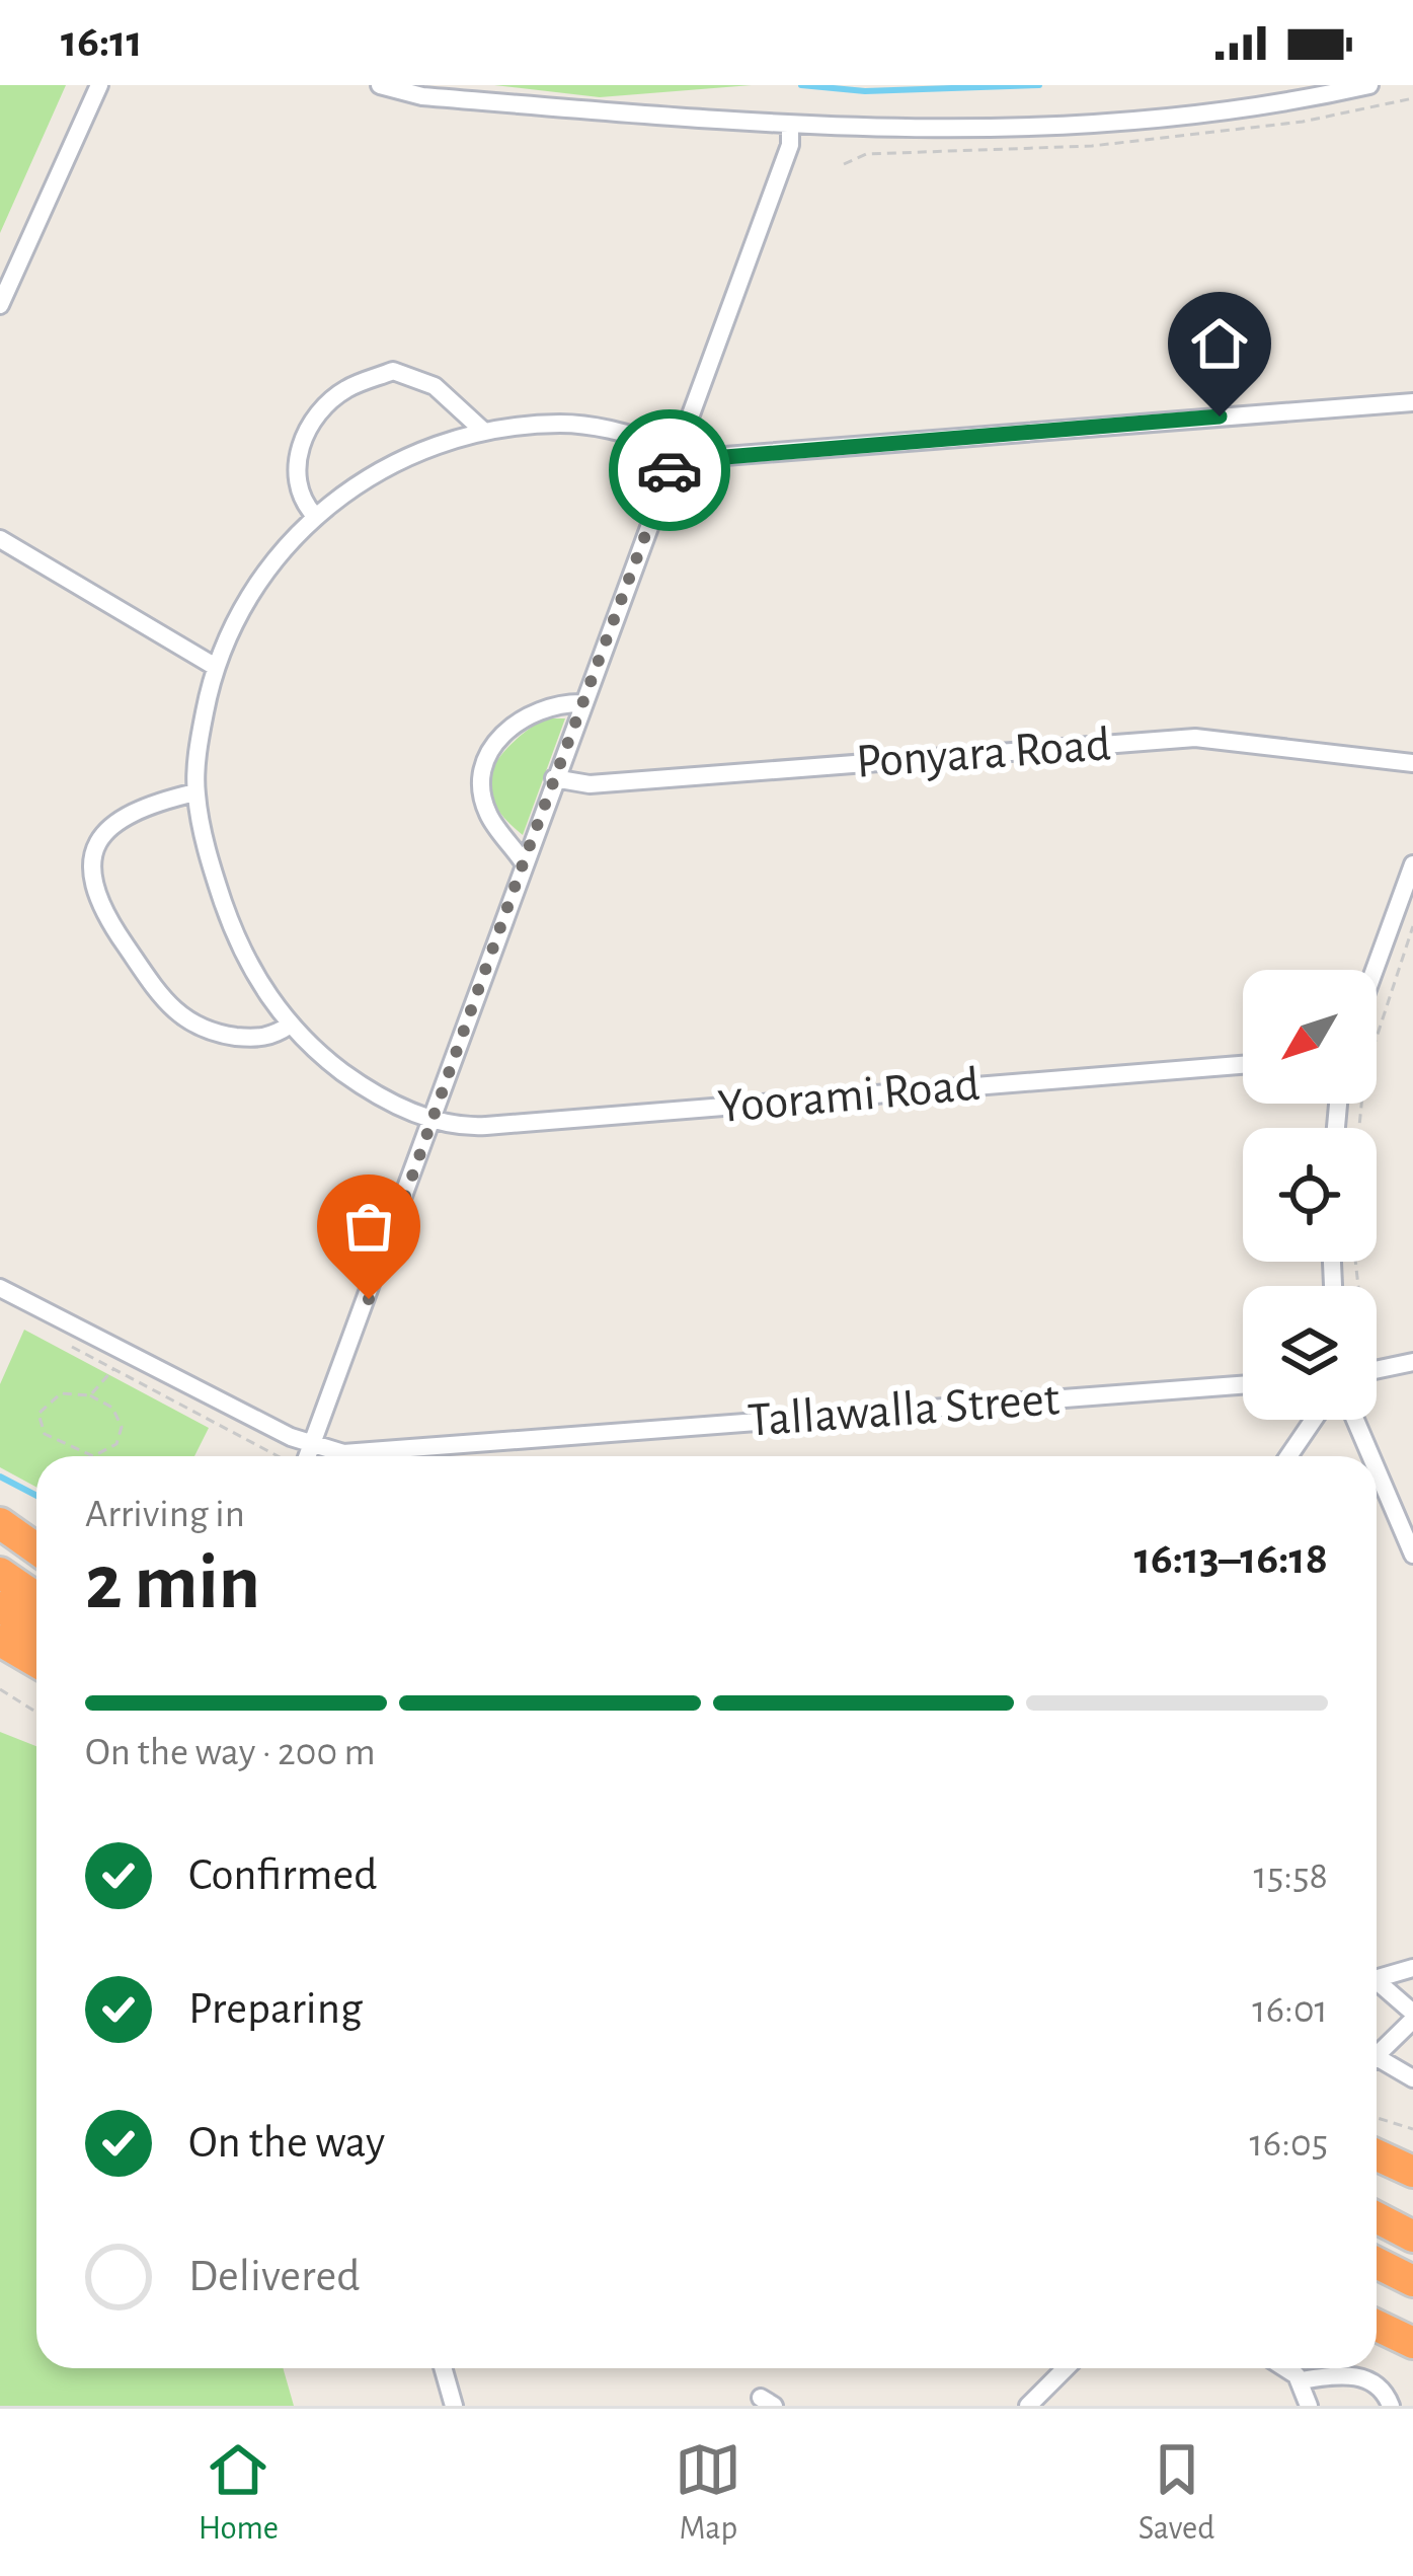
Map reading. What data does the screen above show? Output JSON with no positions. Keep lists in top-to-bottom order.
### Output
{
  "streets": {
    "street": ["Ponyara Road", "Yoorami Road", "Tallawalla Street"]
  },
  "north": "bottom left",
  "page": {
    "status": "16:11",
    "heading": ["2 min", "Arriving in", "16:13–16:18"],
    "bar": "On the way · 200 m",
    "list": [
      ["Confirmed", "15:58"],
      ["Preparing", "16:01"],
      ["On the way", "16:05"],
      "Delivered"
    ],
    "tabs": ["Home", "Map", "Saved"]
  }
}
